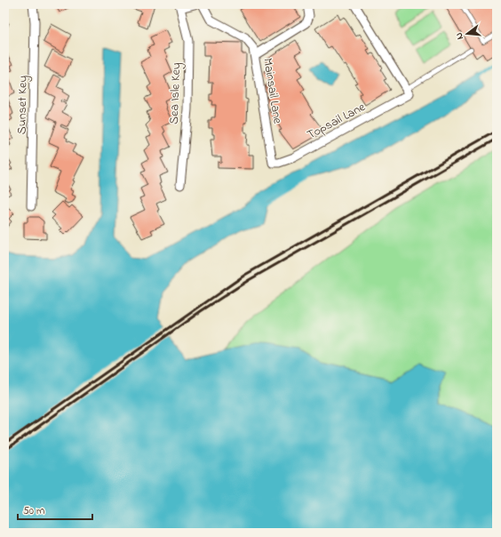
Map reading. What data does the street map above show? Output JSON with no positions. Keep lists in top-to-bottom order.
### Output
{
  "streets": {
    "street": [
      "Mainsail Lane",
      "Sea Isle Key",
      "Sunset Key",
      "Topsail Lane"
    ]
  },
  "crossings": [
    ["Mainsail Lane", "Topsail Lane"]
  ],
  "scale_bar": "50 m",
  "north": "left"
}
